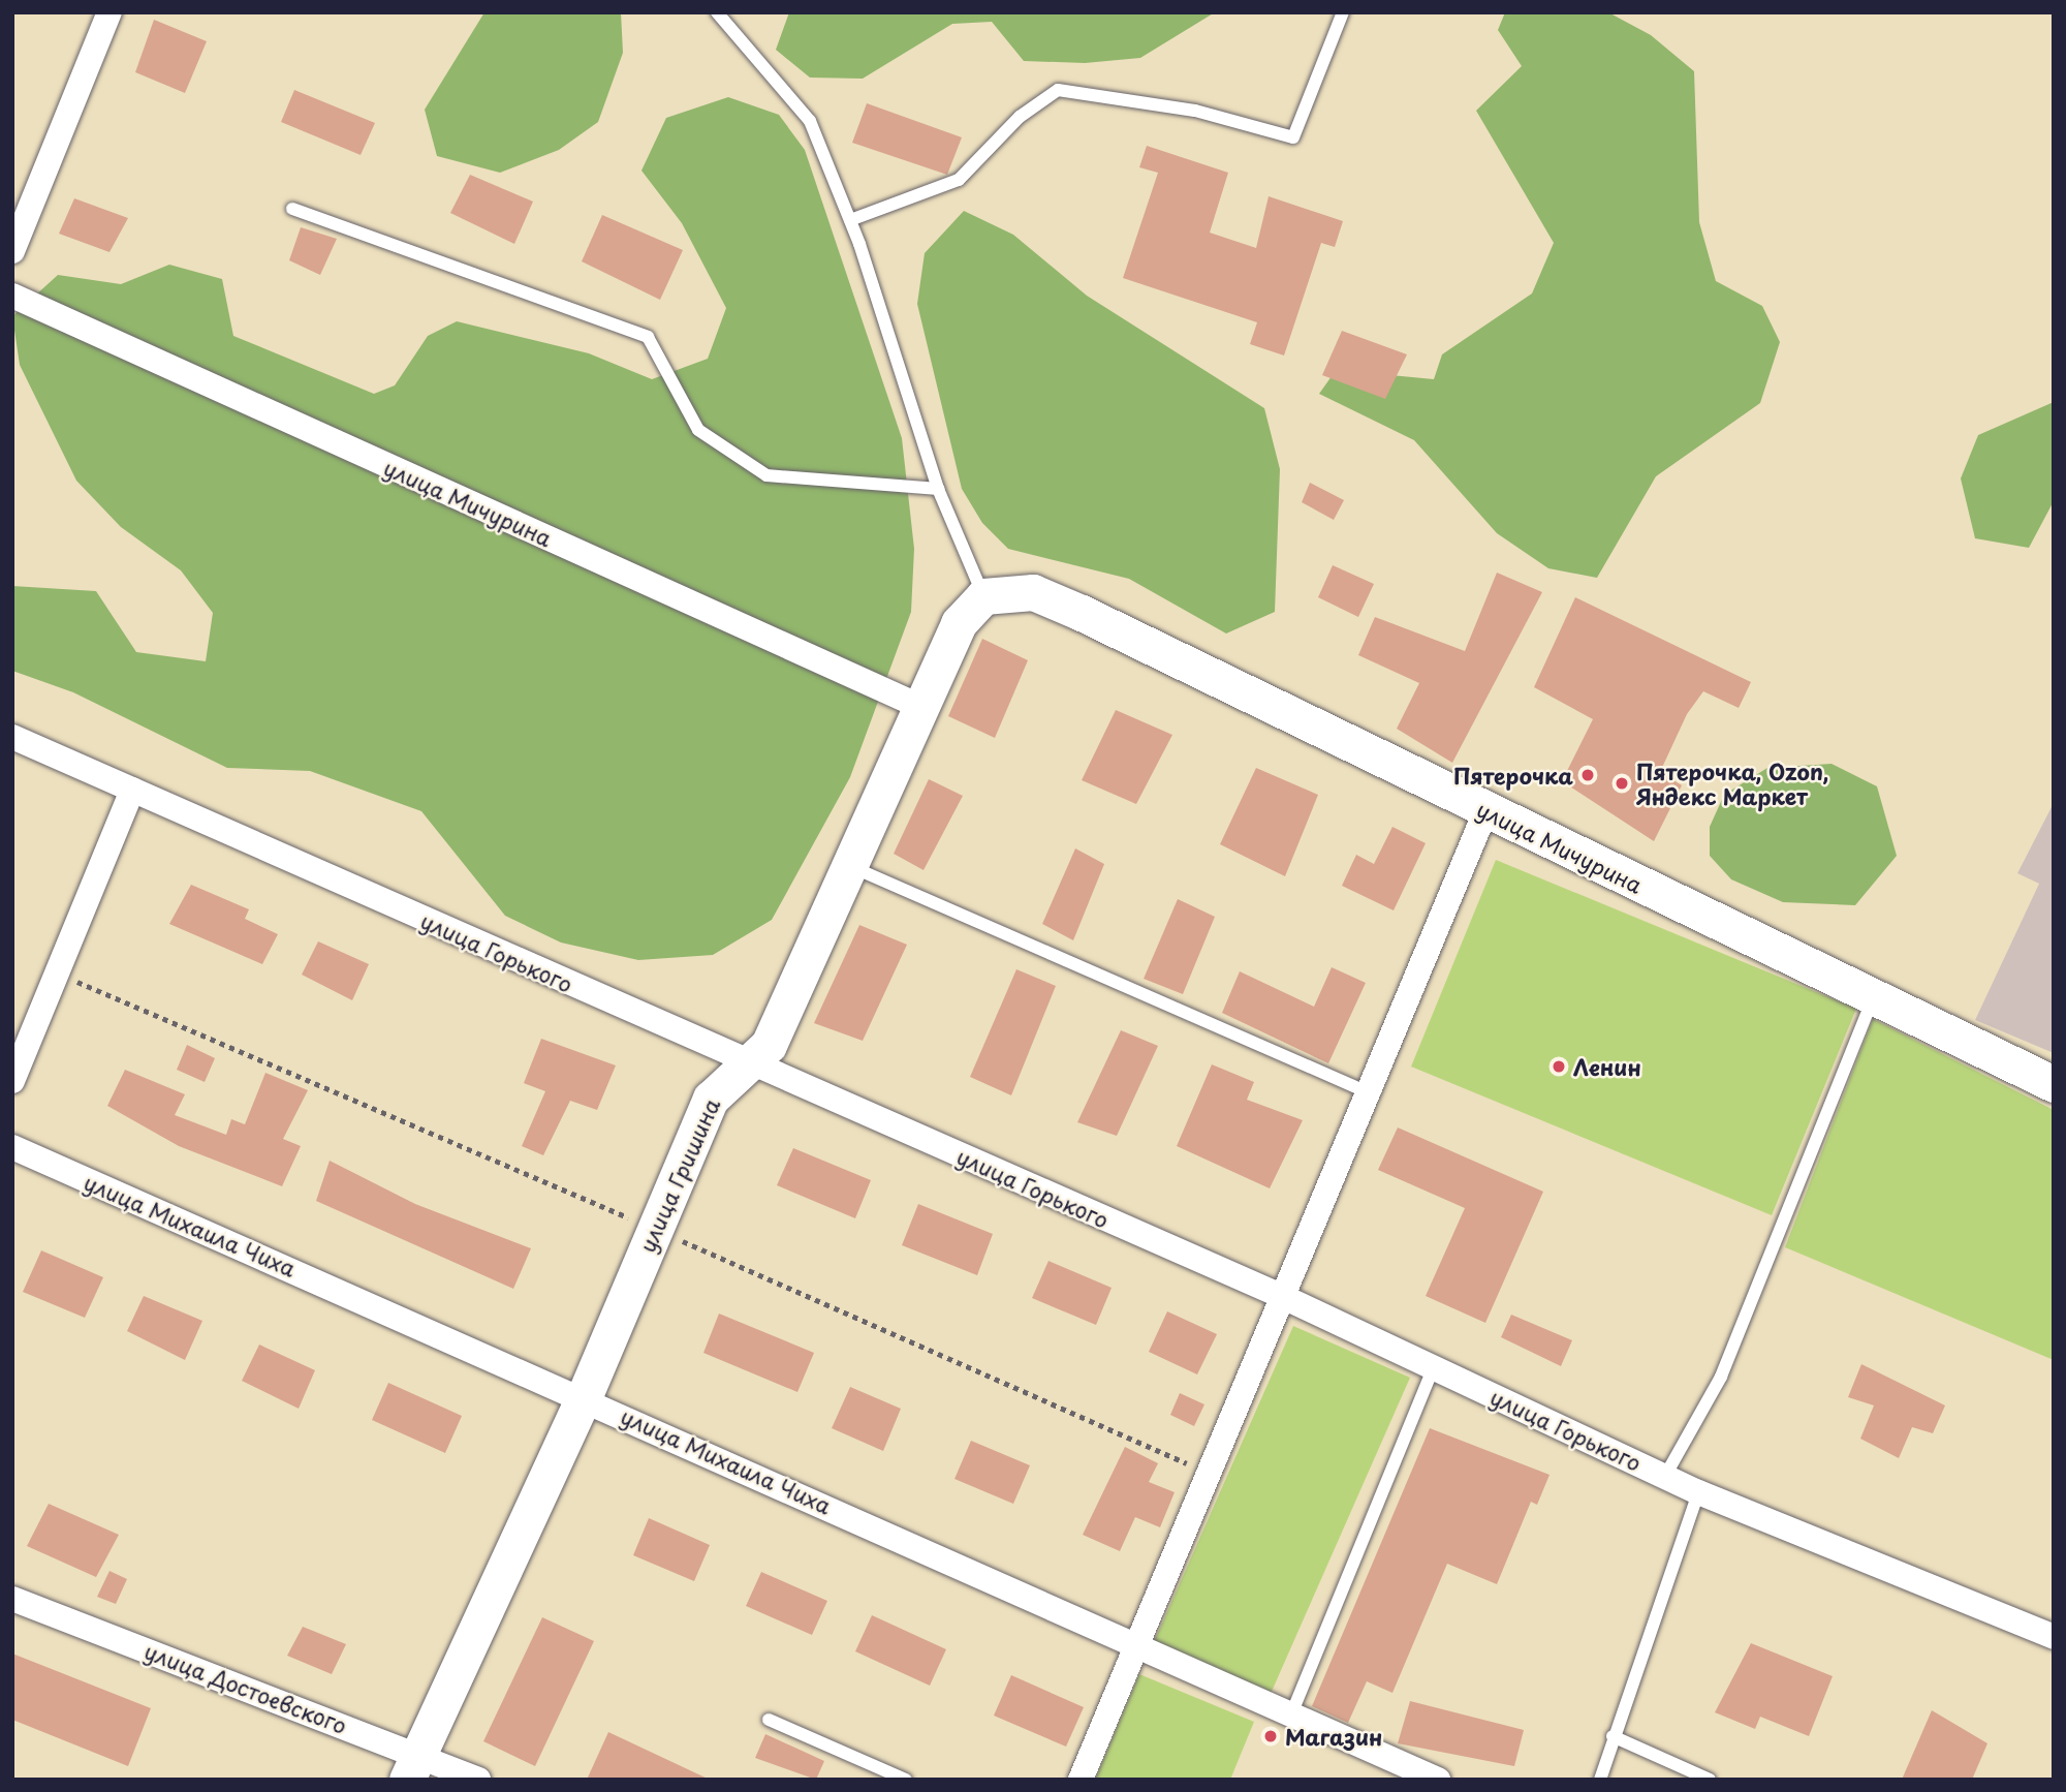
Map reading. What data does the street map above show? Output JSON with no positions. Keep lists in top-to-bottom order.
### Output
{
  "streets": {
    "street": [
      "улица Мичурина",
      "улица Горького",
      "улица Гришина",
      "улица Михаила Чиха",
      "улица Достоевского"
    ]
  },
  "crossings": [
    ["улица Мичурина", "улица Гришина"],
    ["улица Горького", "улица Гришина"],
    ["улица Гришина", "улица Михаила Чиха"],
    ["улица Гришина", "улица Достоевского"]
  ],
  "places": [
    "Пятерочка",
    "Пятерочка, Ozon, Яндекс Маркет",
    "Ленин",
    "Магазин"
  ]
}
